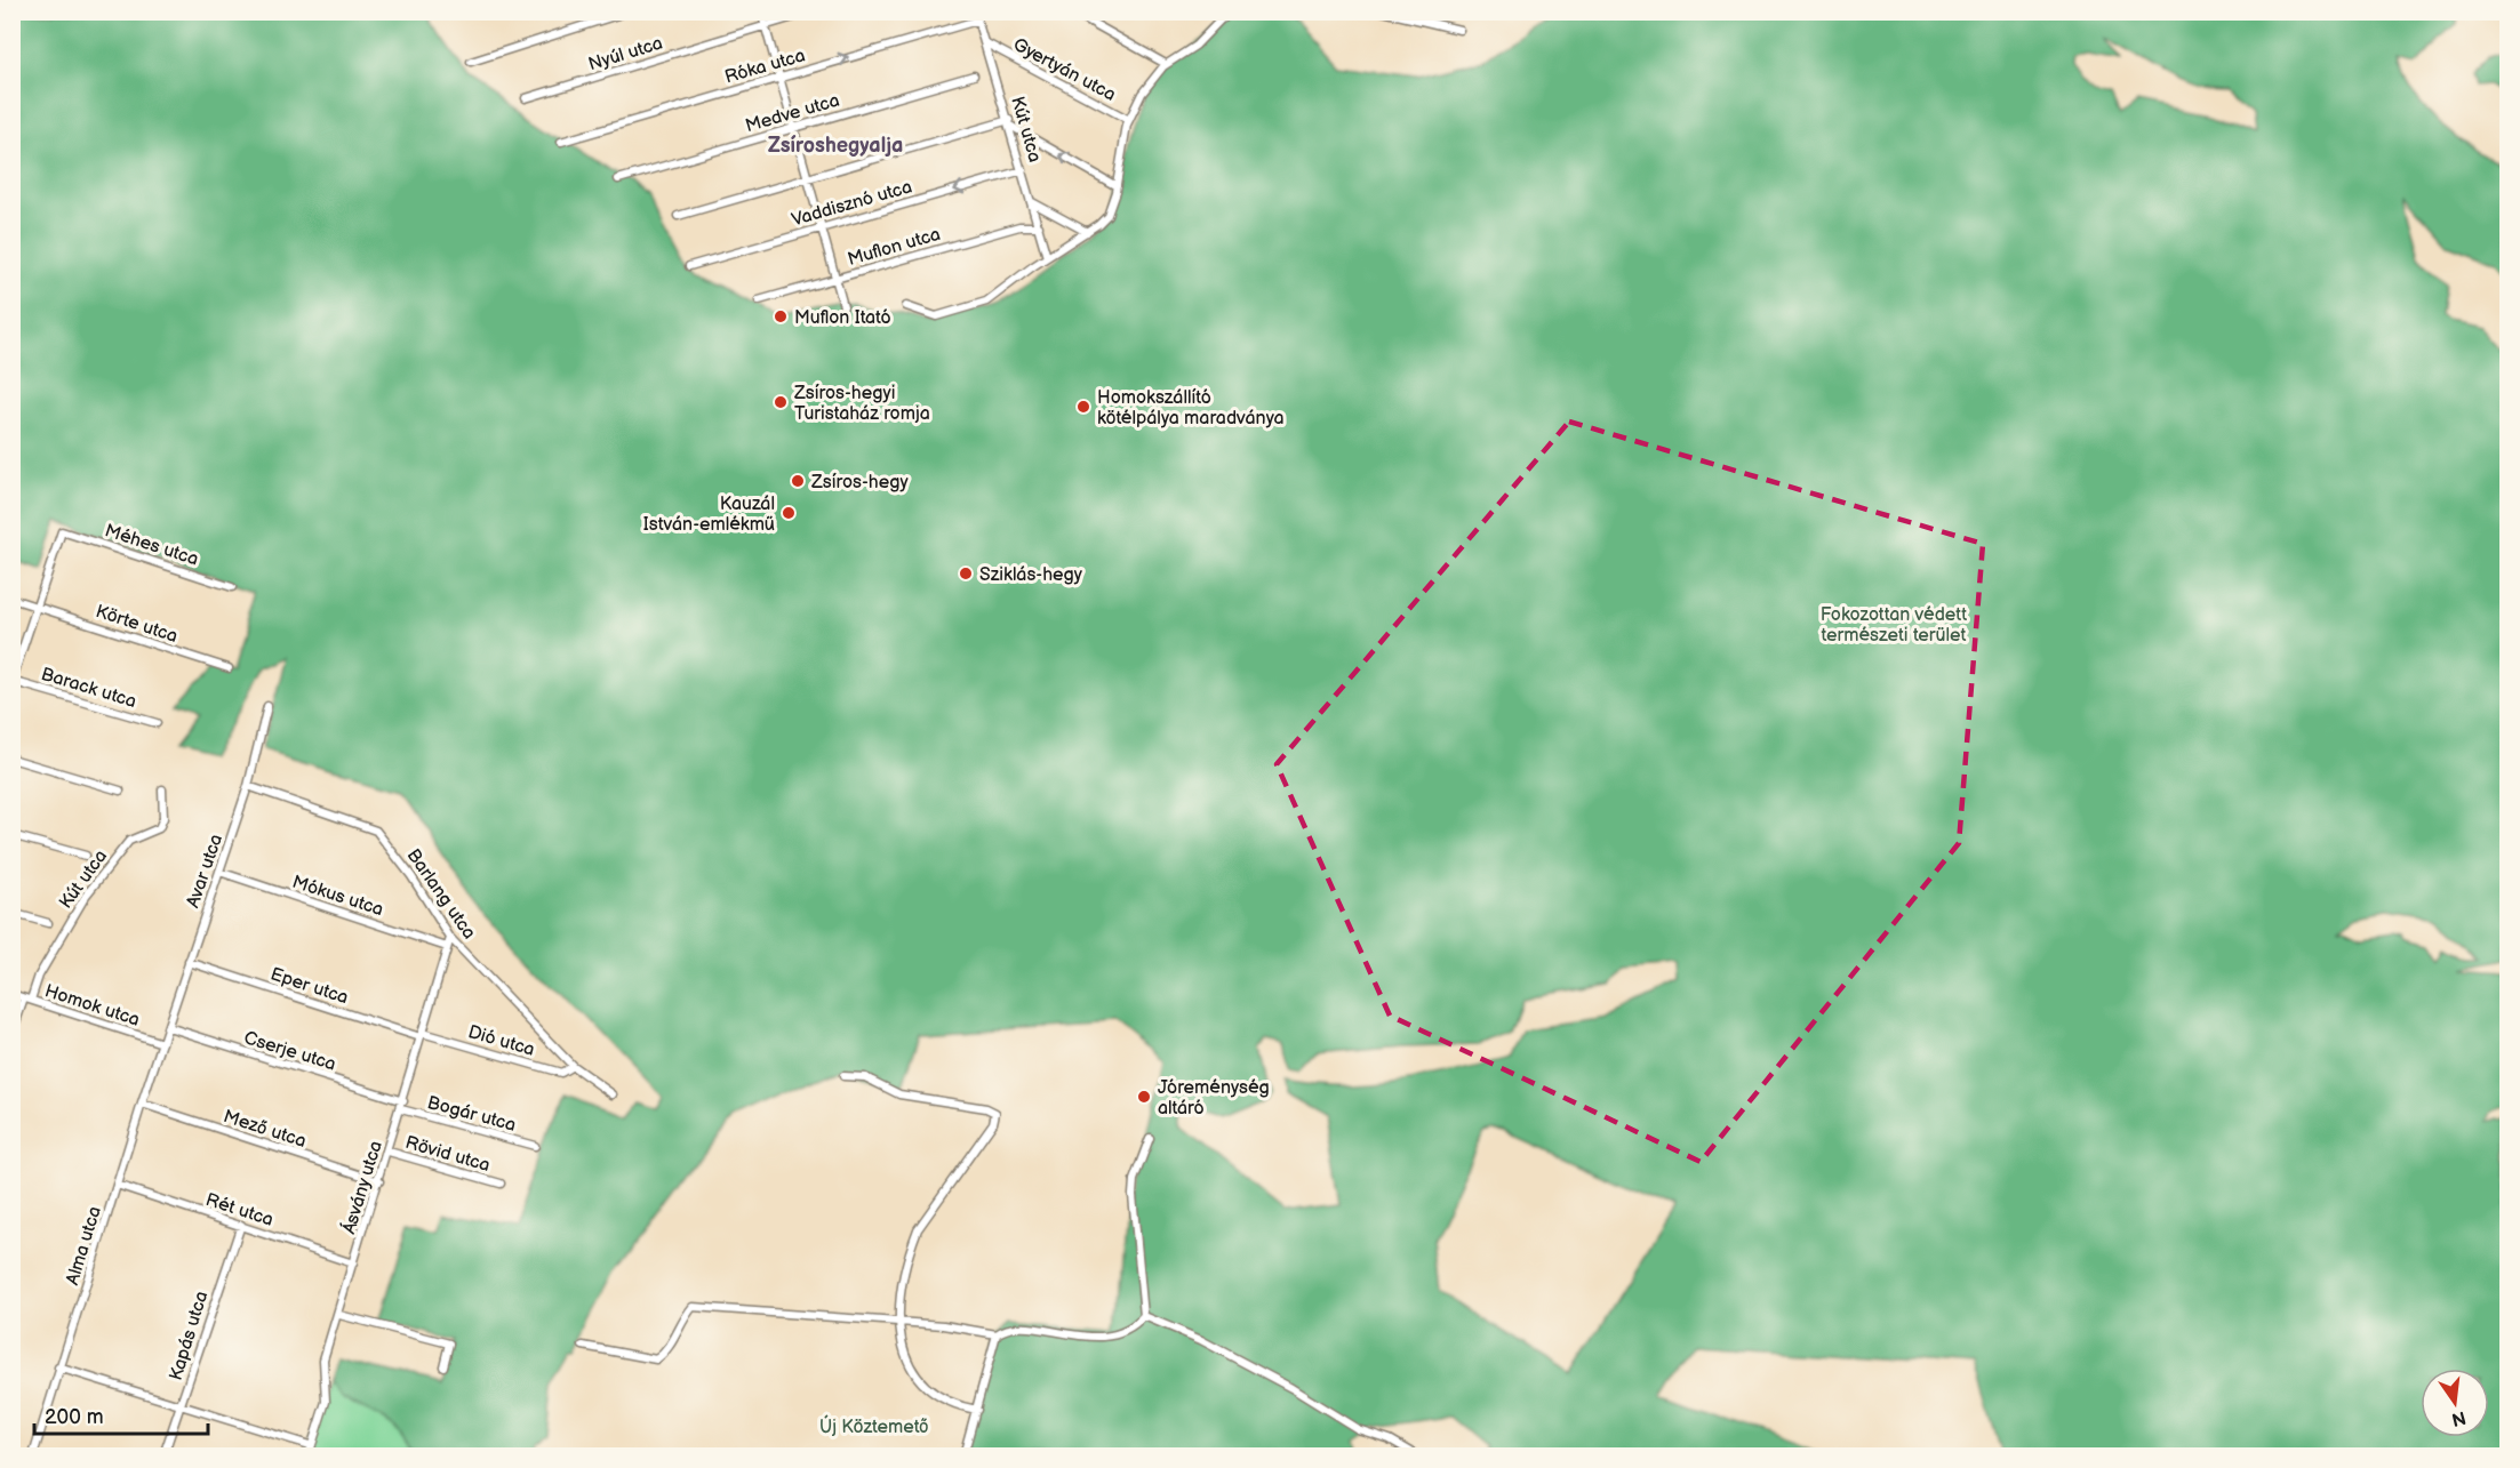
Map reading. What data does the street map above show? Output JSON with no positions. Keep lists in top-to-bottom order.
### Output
{
  "streets": {
    "street": [
      "Nyúl utca",
      "Róka utca",
      "Gyertyán utca",
      "Medve utca",
      "Kút utca",
      "Vaddisznó utca",
      "Muflon utca",
      "Méhes utca",
      "Körte utca",
      "Barack utca",
      "Avar utca",
      "Barlang utca",
      "Mókus utca",
      "Eper utca",
      "Homok utca",
      "Dió utca",
      "Cserje utca",
      "Bogár utca",
      "Mező utca",
      "Rövid utca",
      "Ásvány utca",
      "Rét utca",
      "Alma utca",
      "Kapás utca"
    ]
  },
  "crossings": [
    ["Róka utca", "Kút utca"],
    ["Gyertyán utca", "Kút utca"],
    ["Kút utca", "Vaddisznó utca"],
    ["Kút utca", "Muflon utca"],
    ["Kút utca", "Homok utca"],
    ["Méhes utca", "Körte utca"],
    ["Avar utca", "Barlang utca"],
    ["Avar utca", "Mókus utca"],
    ["Avar utca", "Eper utca"],
    ["Avar utca", "Homok utca"],
    ["Avar utca", "Cserje utca"],
    ["Avar utca", "Alma utca"],
    ["Barlang utca", "Dió utca"],
    ["Barlang utca", "Ásvány utca"],
    ["Mókus utca", "Ásvány utca"],
    ["Eper utca", "Dió utca"],
    ["Eper utca", "Ásvány utca"],
    ["Homok utca", "Alma utca"],
    ["Dió utca", "Ásvány utca"],
    ["Cserje utca", "Bogár utca"],
    ["Cserje utca", "Ásvány utca"],
    ["Bogár utca", "Ásvány utca"],
    ["Mező utca", "Ásvány utca"],
    ["Mező utca", "Alma utca"],
    ["Rövid utca", "Ásvány utca"],
    ["Ásvány utca", "Rét utca"],
    ["Rét utca", "Alma utca"],
    ["Rét utca", "Kapás utca"]
  ],
  "one_way": ["Róka utca"],
  "districts": ["Zsíroshegyalja"],
  "parks": ["Fokozottan védett természeti terület", "Új Köztemető"],
  "places": [
    "Muflon Itató",
    "Zsíros-hegyi Turistaház romja",
    "Homokszállító kötélpálya maradványa",
    "Zsíros-hegy",
    "Kauzál István-emlékmű",
    "Sziklás-hegy",
    "Jóreménység altáró"
  ],
  "scale_bar": "200 m",
  "north": "bottom"
}
